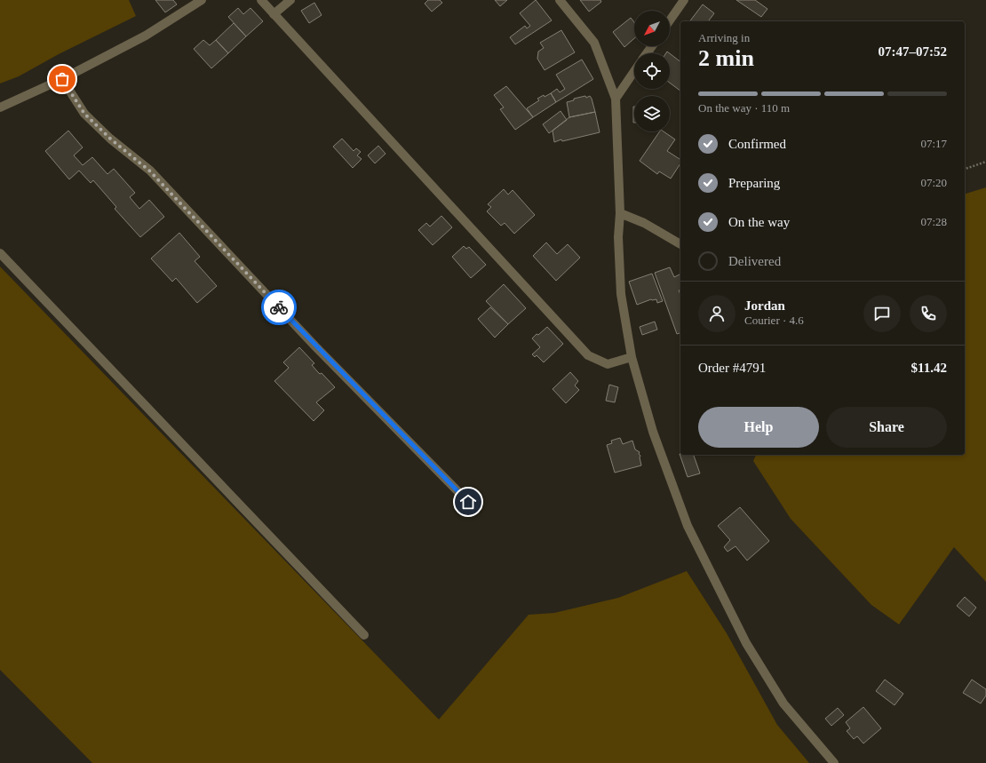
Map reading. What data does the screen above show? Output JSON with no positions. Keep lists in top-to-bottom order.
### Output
{
  "north": "bottom left",
  "page": {
    "heading": ["2 min", "Arriving in", "07:47–07:52"],
    "panel": [
      "Jordan",
      "Courier · 4.6",
      "Order #4791",
      "$11.42"
    ],
    "bar": "On the way · 110 m",
    "list": [
      ["Confirmed", "07:17"],
      ["Preparing", "07:20"],
      ["On the way", "07:28"],
      "Delivered"
    ],
    "buttons": ["Help", "Share"]
  }
}
